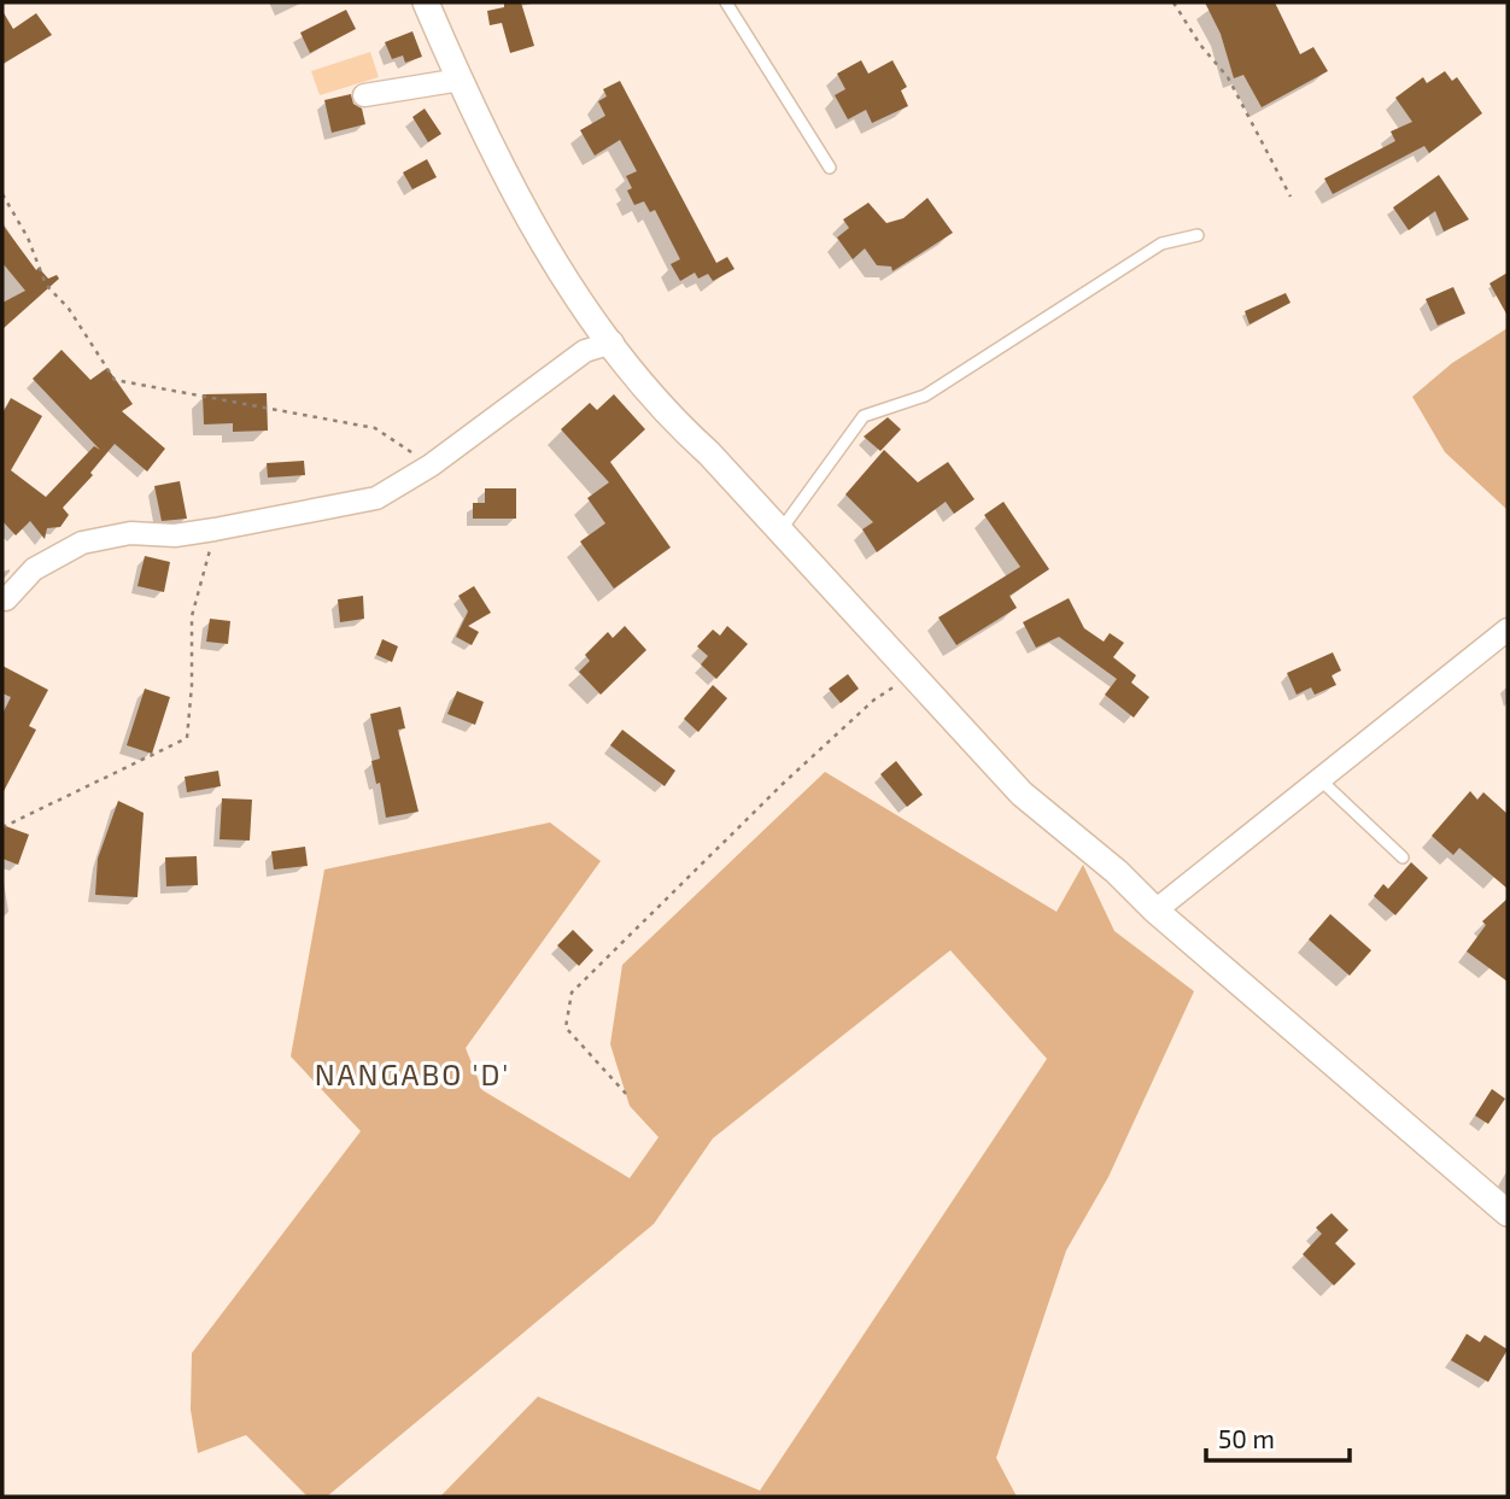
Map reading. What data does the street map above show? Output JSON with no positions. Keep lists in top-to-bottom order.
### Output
{
  "districts": ["NANGABO 'D'"],
  "scale_bar": "50 m"
}
